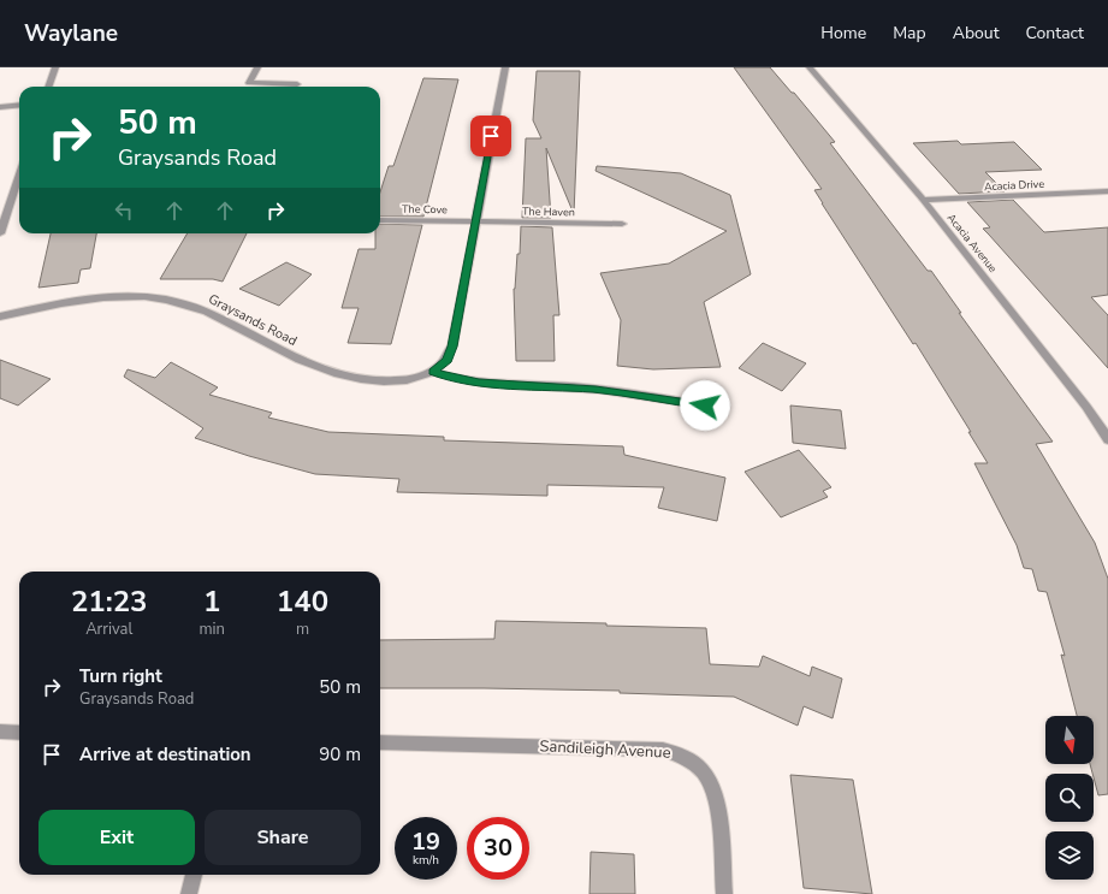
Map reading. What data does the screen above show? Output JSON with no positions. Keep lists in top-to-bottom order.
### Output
{
  "streets": {
    "street": [
      "Acacia Drive",
      "The Cove",
      "The Haven",
      "Acacia Avenue",
      "Graysands Road",
      "Sandileigh Avenue"
    ]
  },
  "crossings": [
    ["Acacia Drive", "Acacia Avenue"],
    ["The Cove", "The Haven"],
    ["The Cove", "Graysands Road"],
    ["The Haven", "Graysands Road"]
  ],
  "north": "bottom",
  "page": {
    "header": "Waylane",
    "nav": [
      "Home",
      "Map",
      "About",
      "Contact"
    ],
    "turn": ["50 m", "Graysands Road"],
    "eta": [
      "21:23",
      "Arrival",
      "1",
      "min",
      "140",
      "m"
    ],
    "list": [
      {
        "name": "Turn right",
        "note": "Graysands Road",
        "value": "50 m"
      },
      {
        "name": "Arrive at destination",
        "value": "90 m"
      }
    ],
    "buttons": ["Exit", "Share"],
    "speed": "19 km/h",
    "limit": "30"
  }
}
